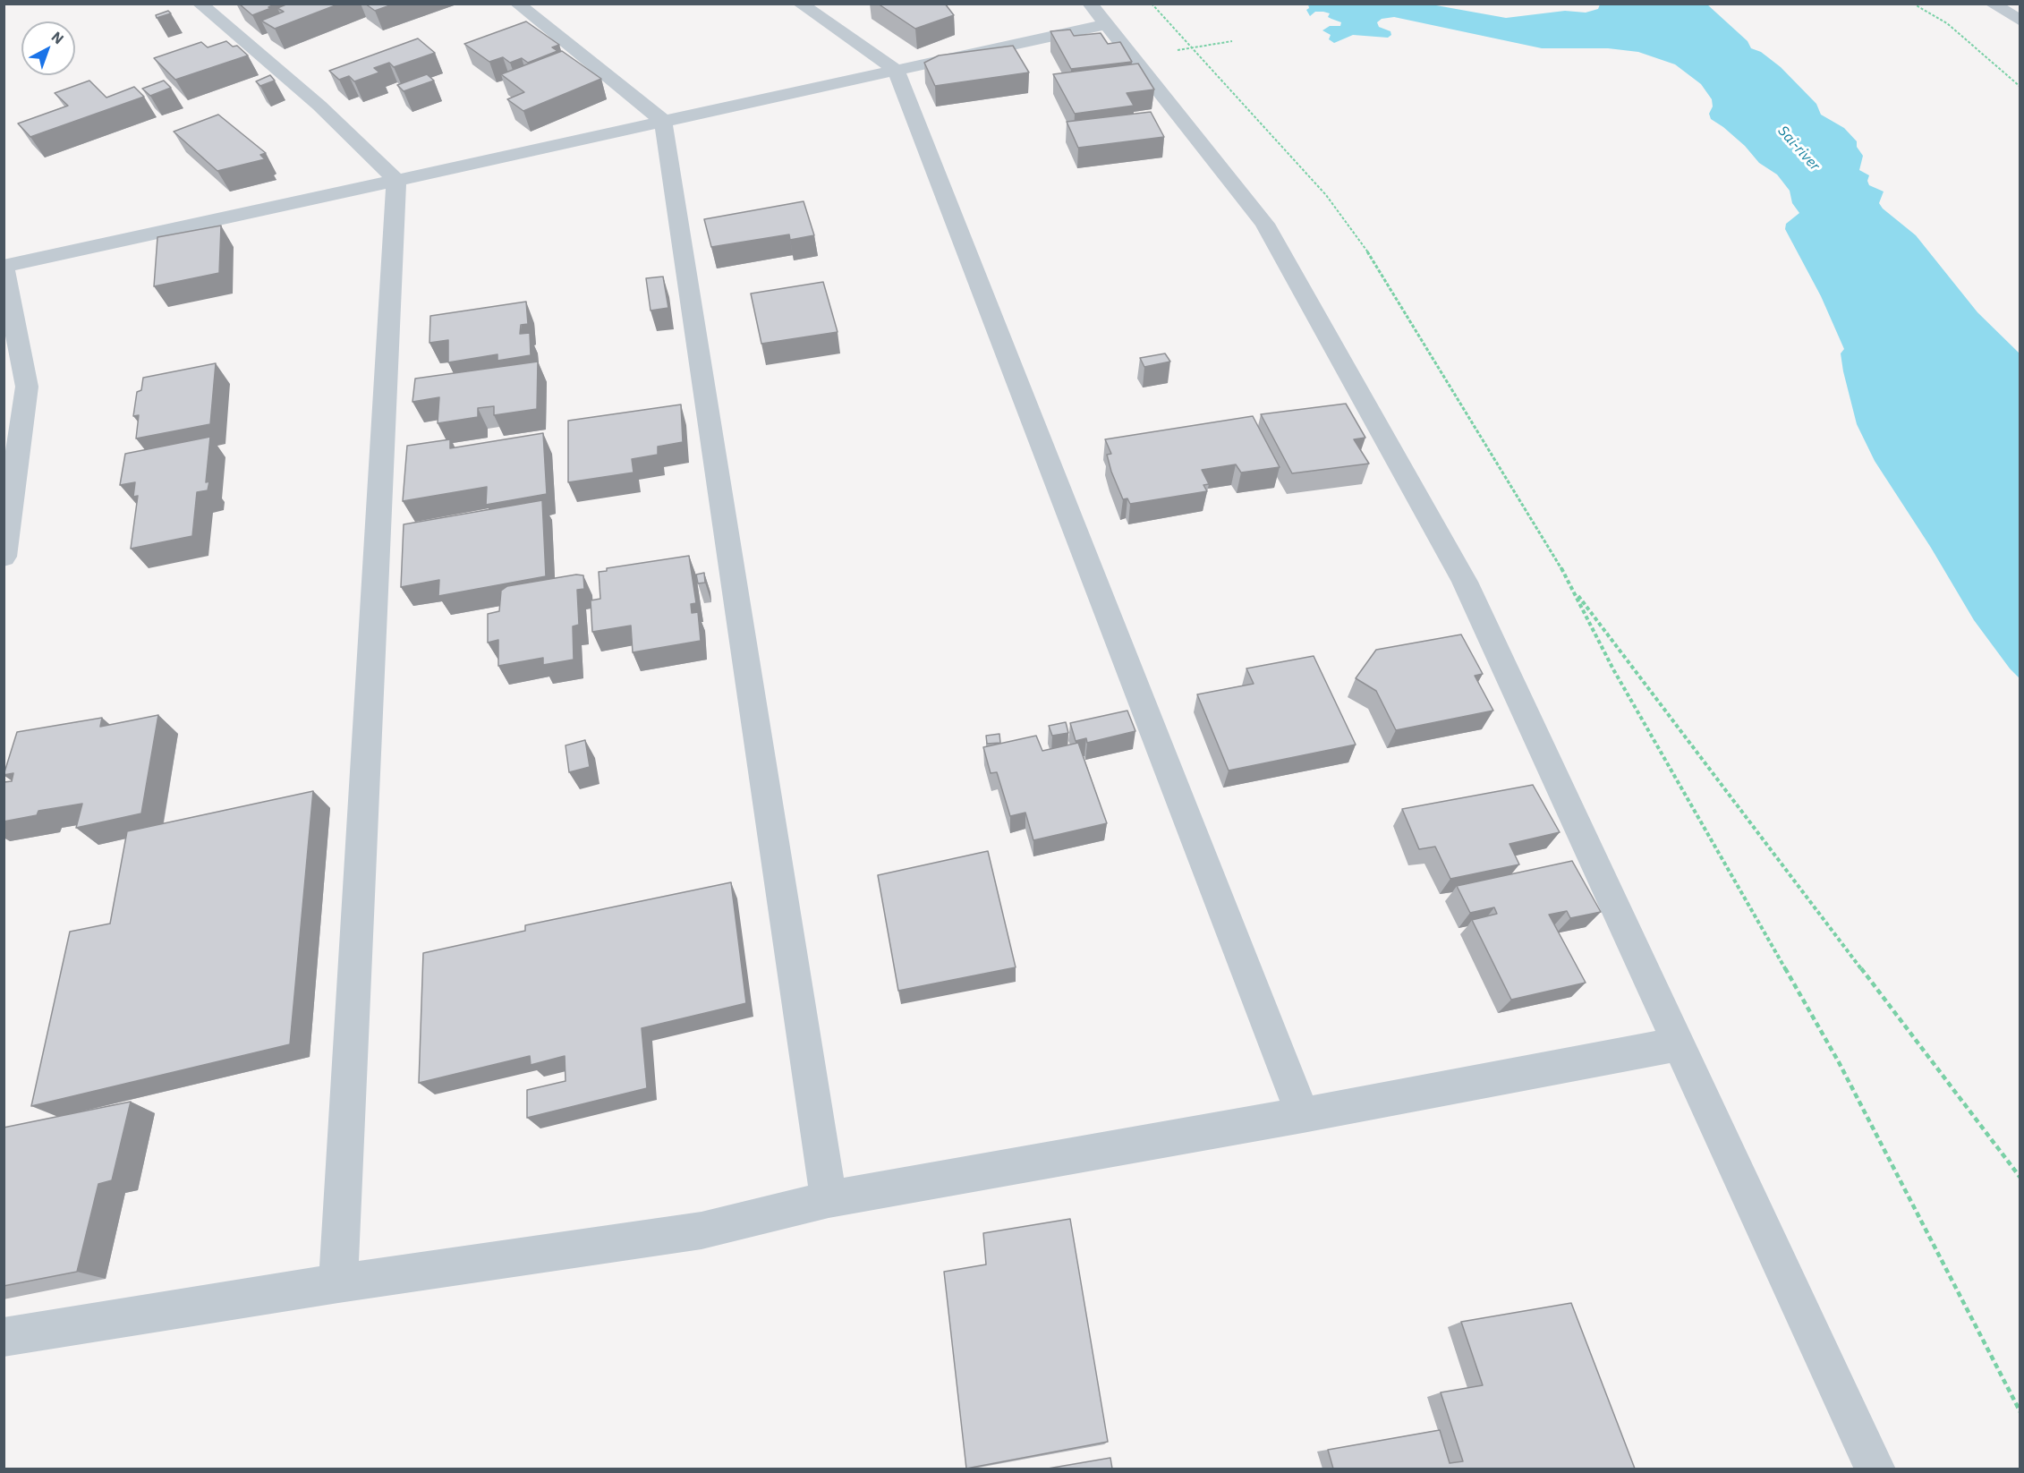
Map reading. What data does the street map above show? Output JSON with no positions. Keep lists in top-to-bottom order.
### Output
{
  "water": ["Sai-river"],
  "north": "top right"
}
